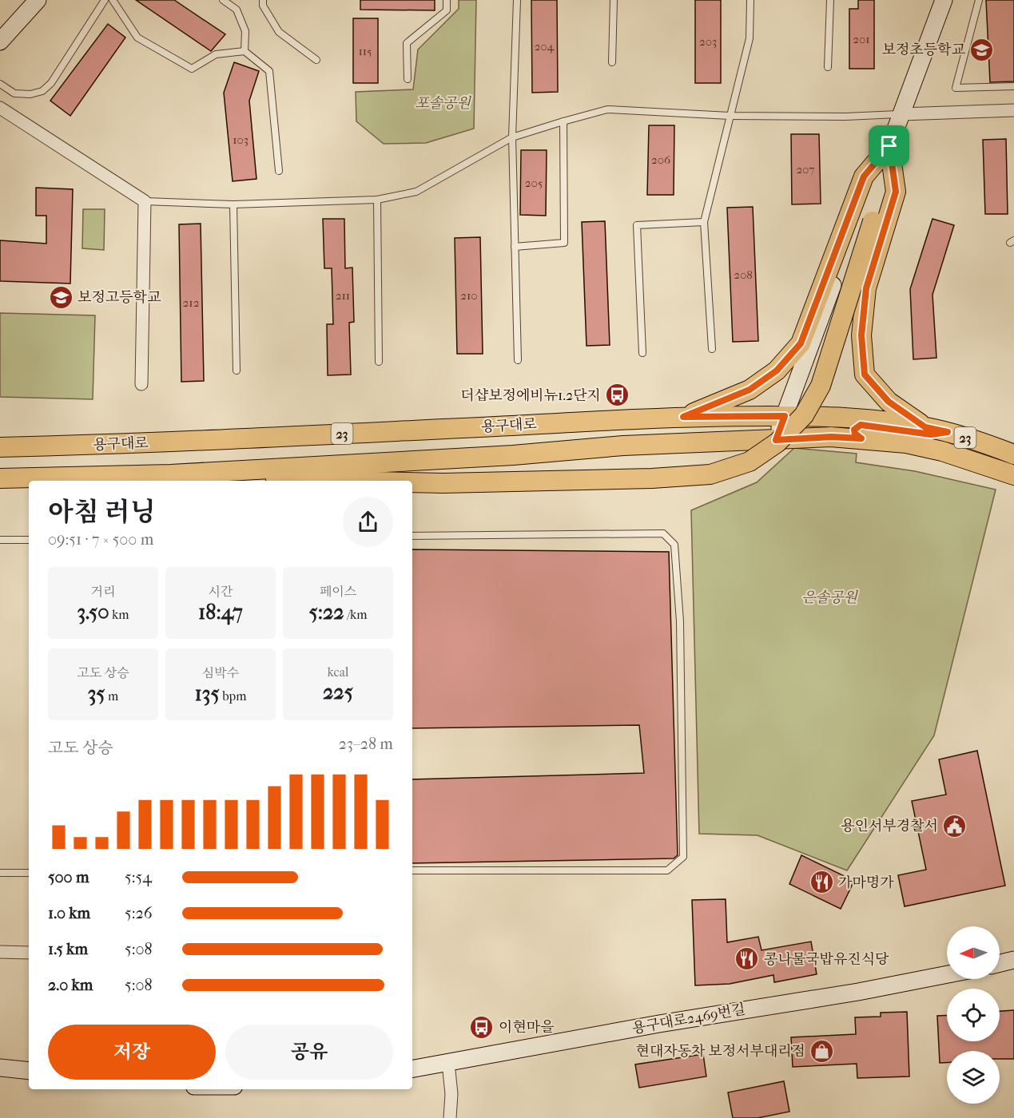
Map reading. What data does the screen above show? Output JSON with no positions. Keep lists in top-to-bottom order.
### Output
{
  "streets": {
    "main road": ["용구대로", "23"],
    "street": ["용구대로2469번길"]
  },
  "parks": ["포솔공원", "은솔공원"],
  "places": {
    "school or university": ["보정초등학교", "보정고등학교"],
    "bus stop": ["더샵보정에비뉴1.2단지", "이현마을"],
    "public building": ["용인서부경찰서"],
    "restaurant": ["가마명가", "콩나물국밥유진식당"],
    "shop": ["현대자동차 보정서부대리점"]
  },
  "house_numbers": [
    "201",
    "203",
    "204",
    "115",
    "103",
    "206",
    "207",
    "205",
    "208",
    "211",
    "210",
    "212"
  ],
  "north": "left",
  "page": {
    "heading": ["아침 러닝", "09:51 · 7 × 500 m"],
    "stats": [
      ["거리", "3.50 km"],
      ["시간", "18:47"],
      ["페이스", "5:22 /km"],
      ["고도 상승", "35 m"],
      ["심박수", "135 bpm"],
      ["kcal", "225"]
    ],
    "chart": ["고도 상승", "23–28 m"],
    "list": [
      {
        "name": "500 m",
        "note": "5:54"
      },
      {
        "name": "1.0 km",
        "note": "5:26"
      },
      {
        "name": "1.5 km",
        "note": "5:08"
      },
      {
        "name": "2.0 km",
        "note": "5:08"
      }
    ],
    "buttons": ["저장", "공유"]
  }
}
